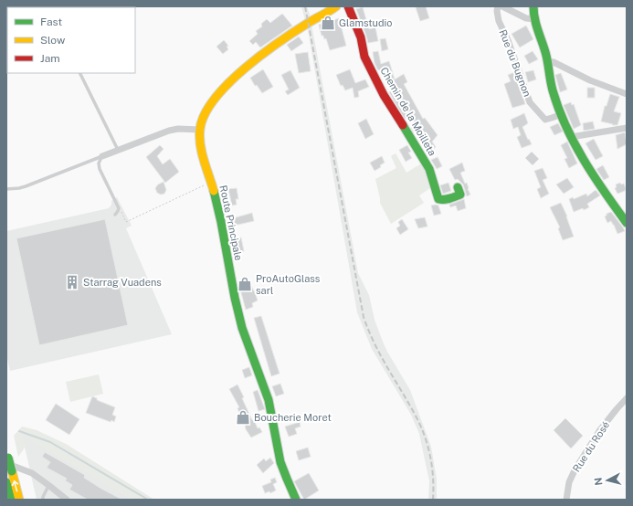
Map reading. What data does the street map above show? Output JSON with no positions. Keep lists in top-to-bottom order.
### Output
{
  "streets": {
    "main road": ["Chemin de la Moilleta", "Route Principale"],
    "street": ["Rue du Bugnon", "Rue du Rosé"]
  },
  "places": {
    "shop": ["Glamstudio", "ProAutoGlass sarl", "Boucherie Moret"],
    "building": ["Starrag Vuadens"]
  },
  "legend": ["Fast", "Slow", "Jam"],
  "north": "left"
}
